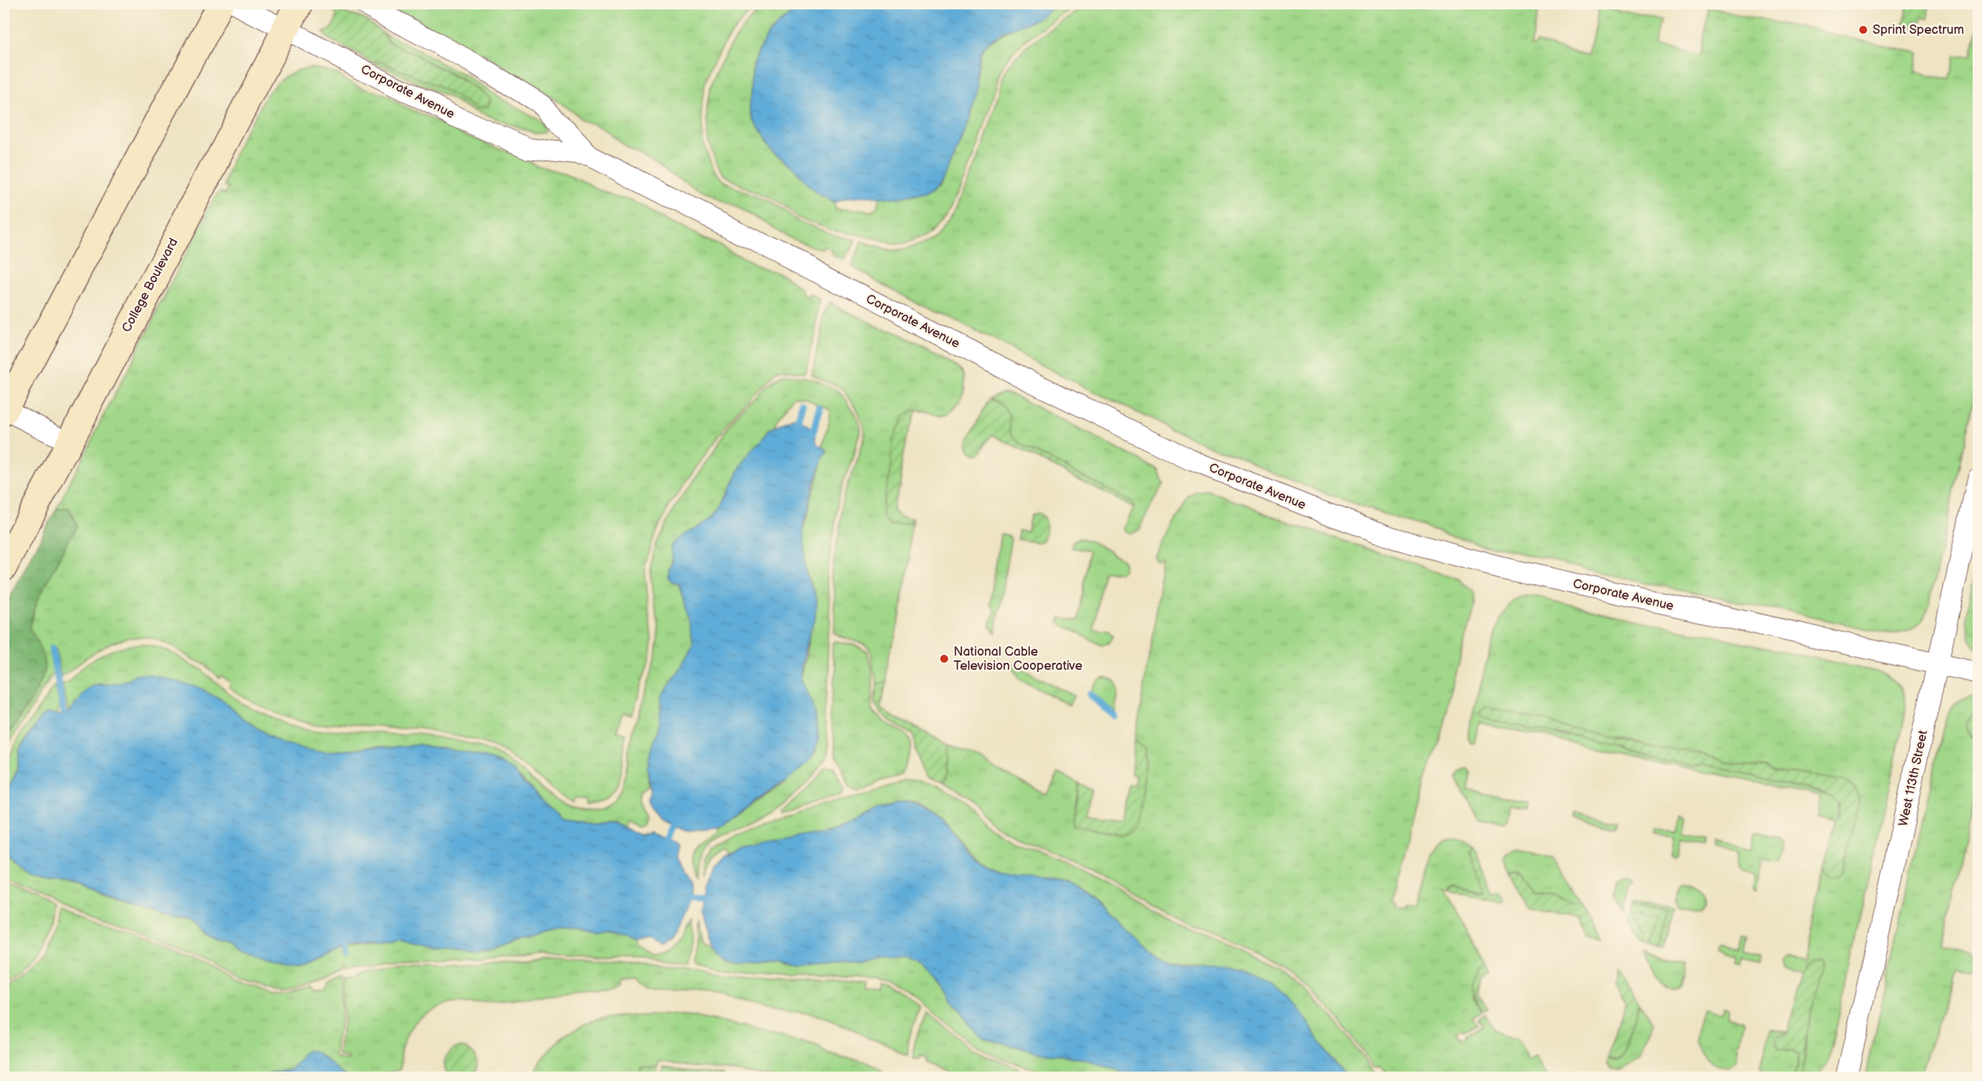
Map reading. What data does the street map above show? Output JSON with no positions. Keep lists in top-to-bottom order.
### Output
{
  "streets": {
    "main road": ["College Boulevard"],
    "street": ["Corporate Avenue", "West 113th Street"]
  },
  "crossings": [
    ["Corporate Avenue", "College Boulevard"],
    ["Corporate Avenue", "West 113th Street"]
  ],
  "places": ["Sprint Spectrum", "National Cable Television Cooperative"]
}
